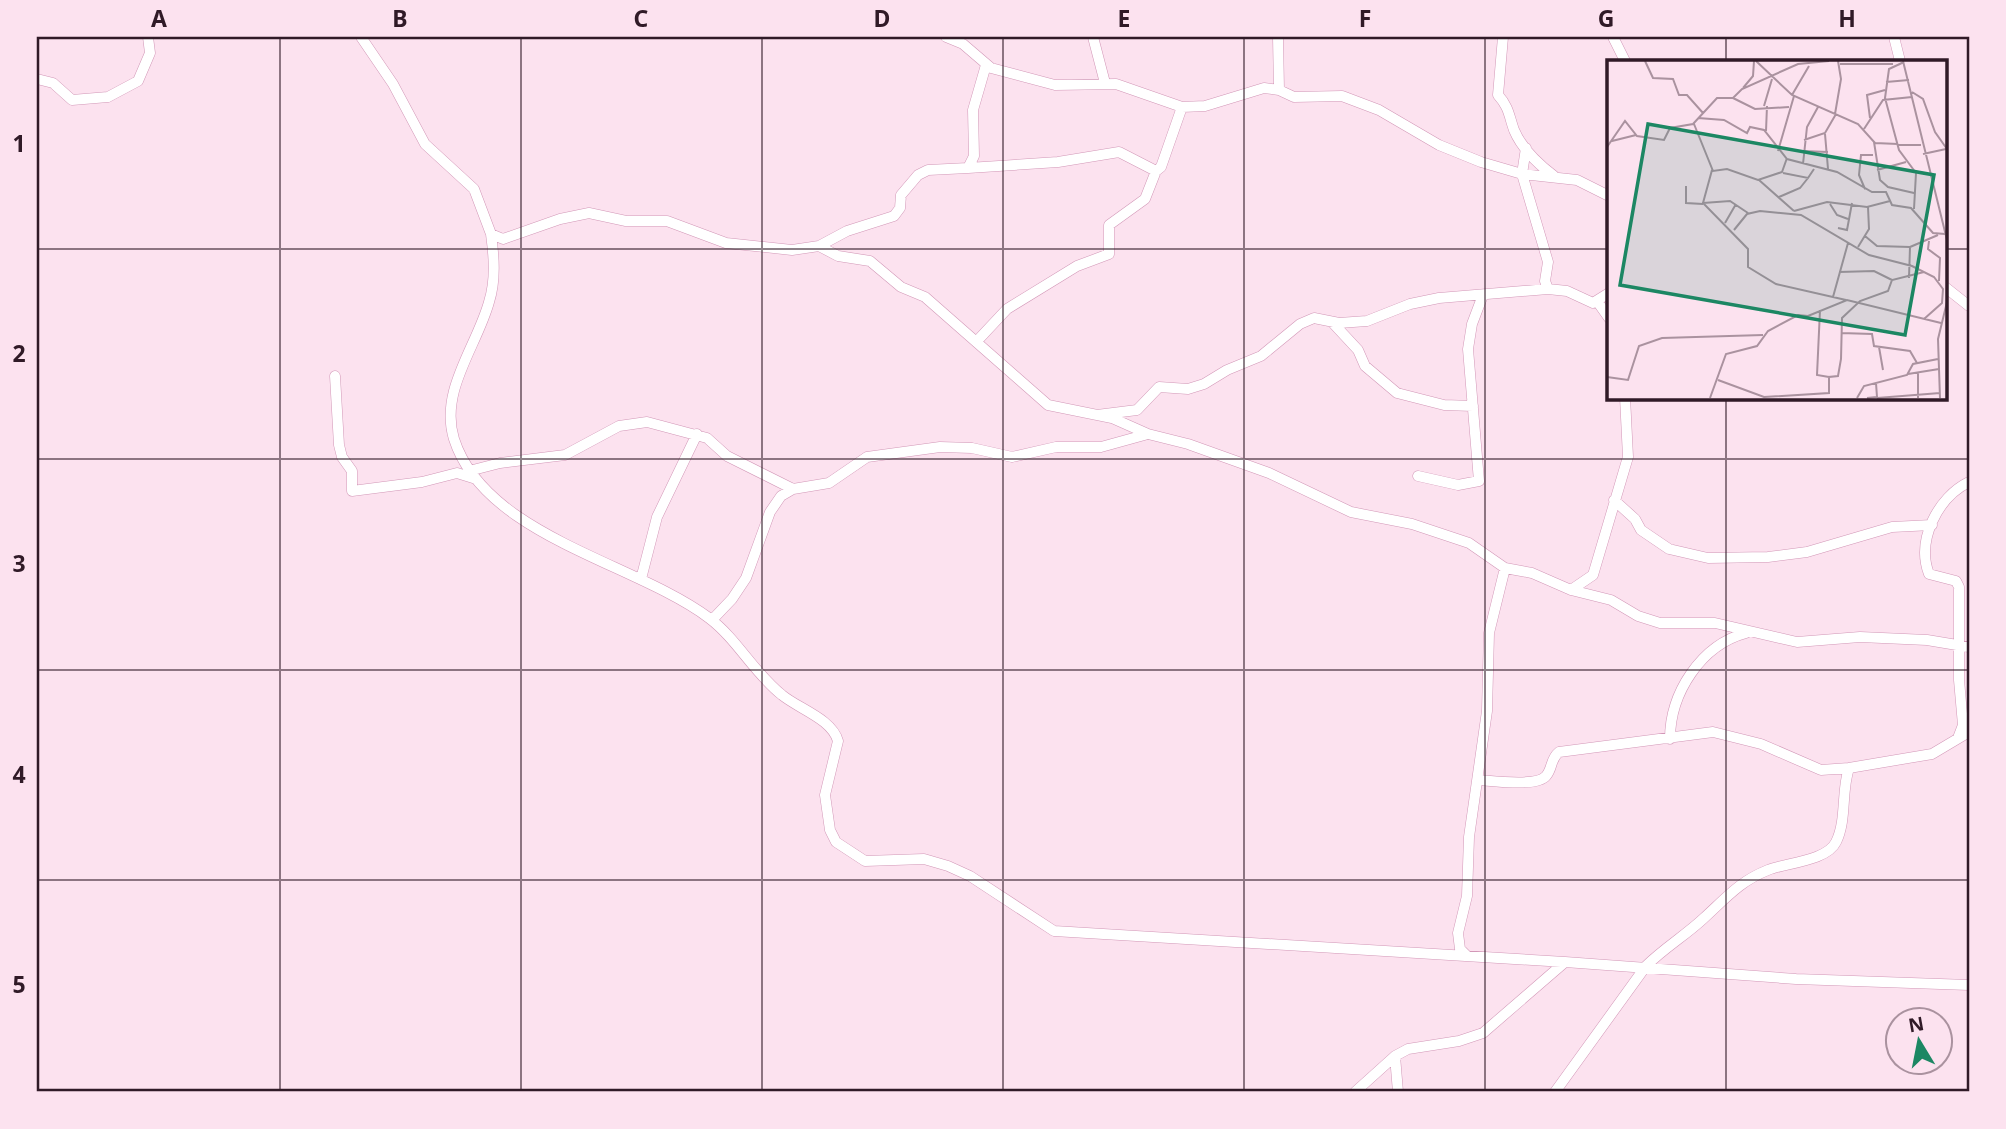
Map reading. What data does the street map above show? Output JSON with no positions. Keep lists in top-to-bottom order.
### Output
{
  "north": "top",
  "grid": {
    "columns": [
      "A",
      "B",
      "C",
      "D",
      "E",
      "F",
      "G",
      "H"
    ],
    "rows": [
      "1",
      "2",
      "3",
      "4",
      "5"
    ]
  }
}
